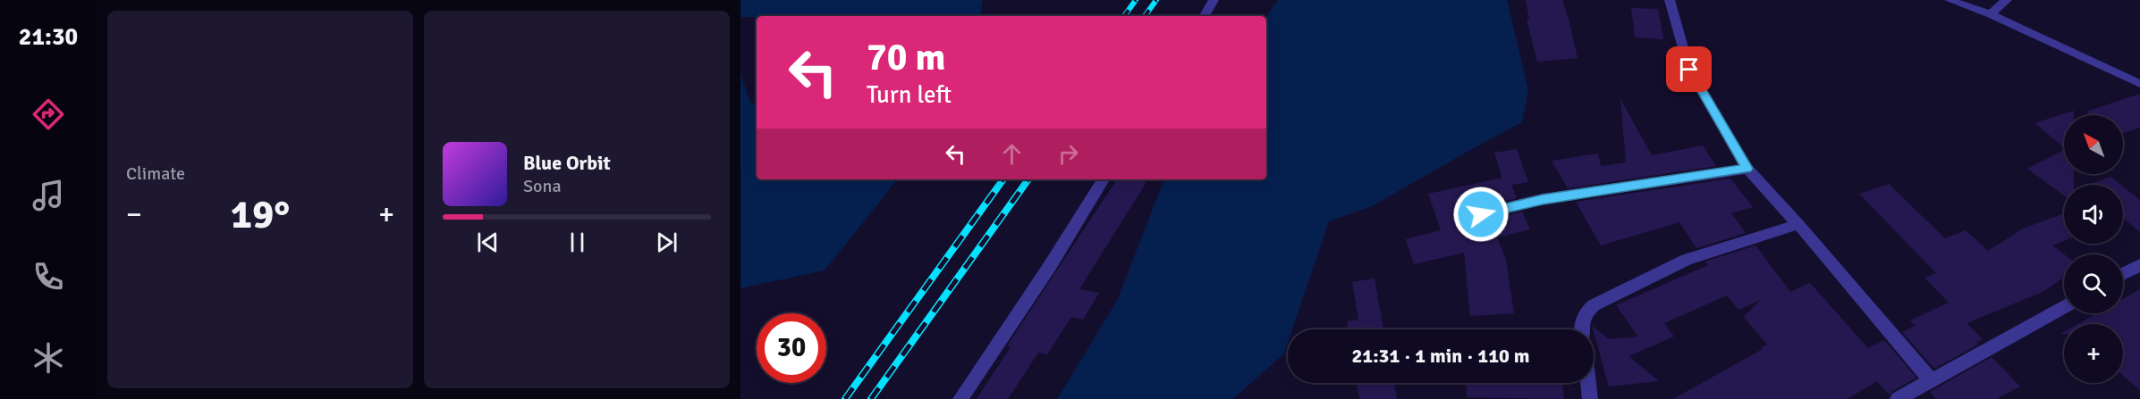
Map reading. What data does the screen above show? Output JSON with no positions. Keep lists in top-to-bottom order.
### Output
{
  "north": "top left",
  "page": {
    "tabs": "21:30",
    "tile": "Climate",
    "turn": ["70 m", "Turn left"],
    "map_buttons": "+",
    "song": ["Blue Orbit", "Sona"],
    "heat": ["−", "19°", "+"],
    "limit": "30",
    "trip": "21:31 · 1 min · 110 m"
  }
}
